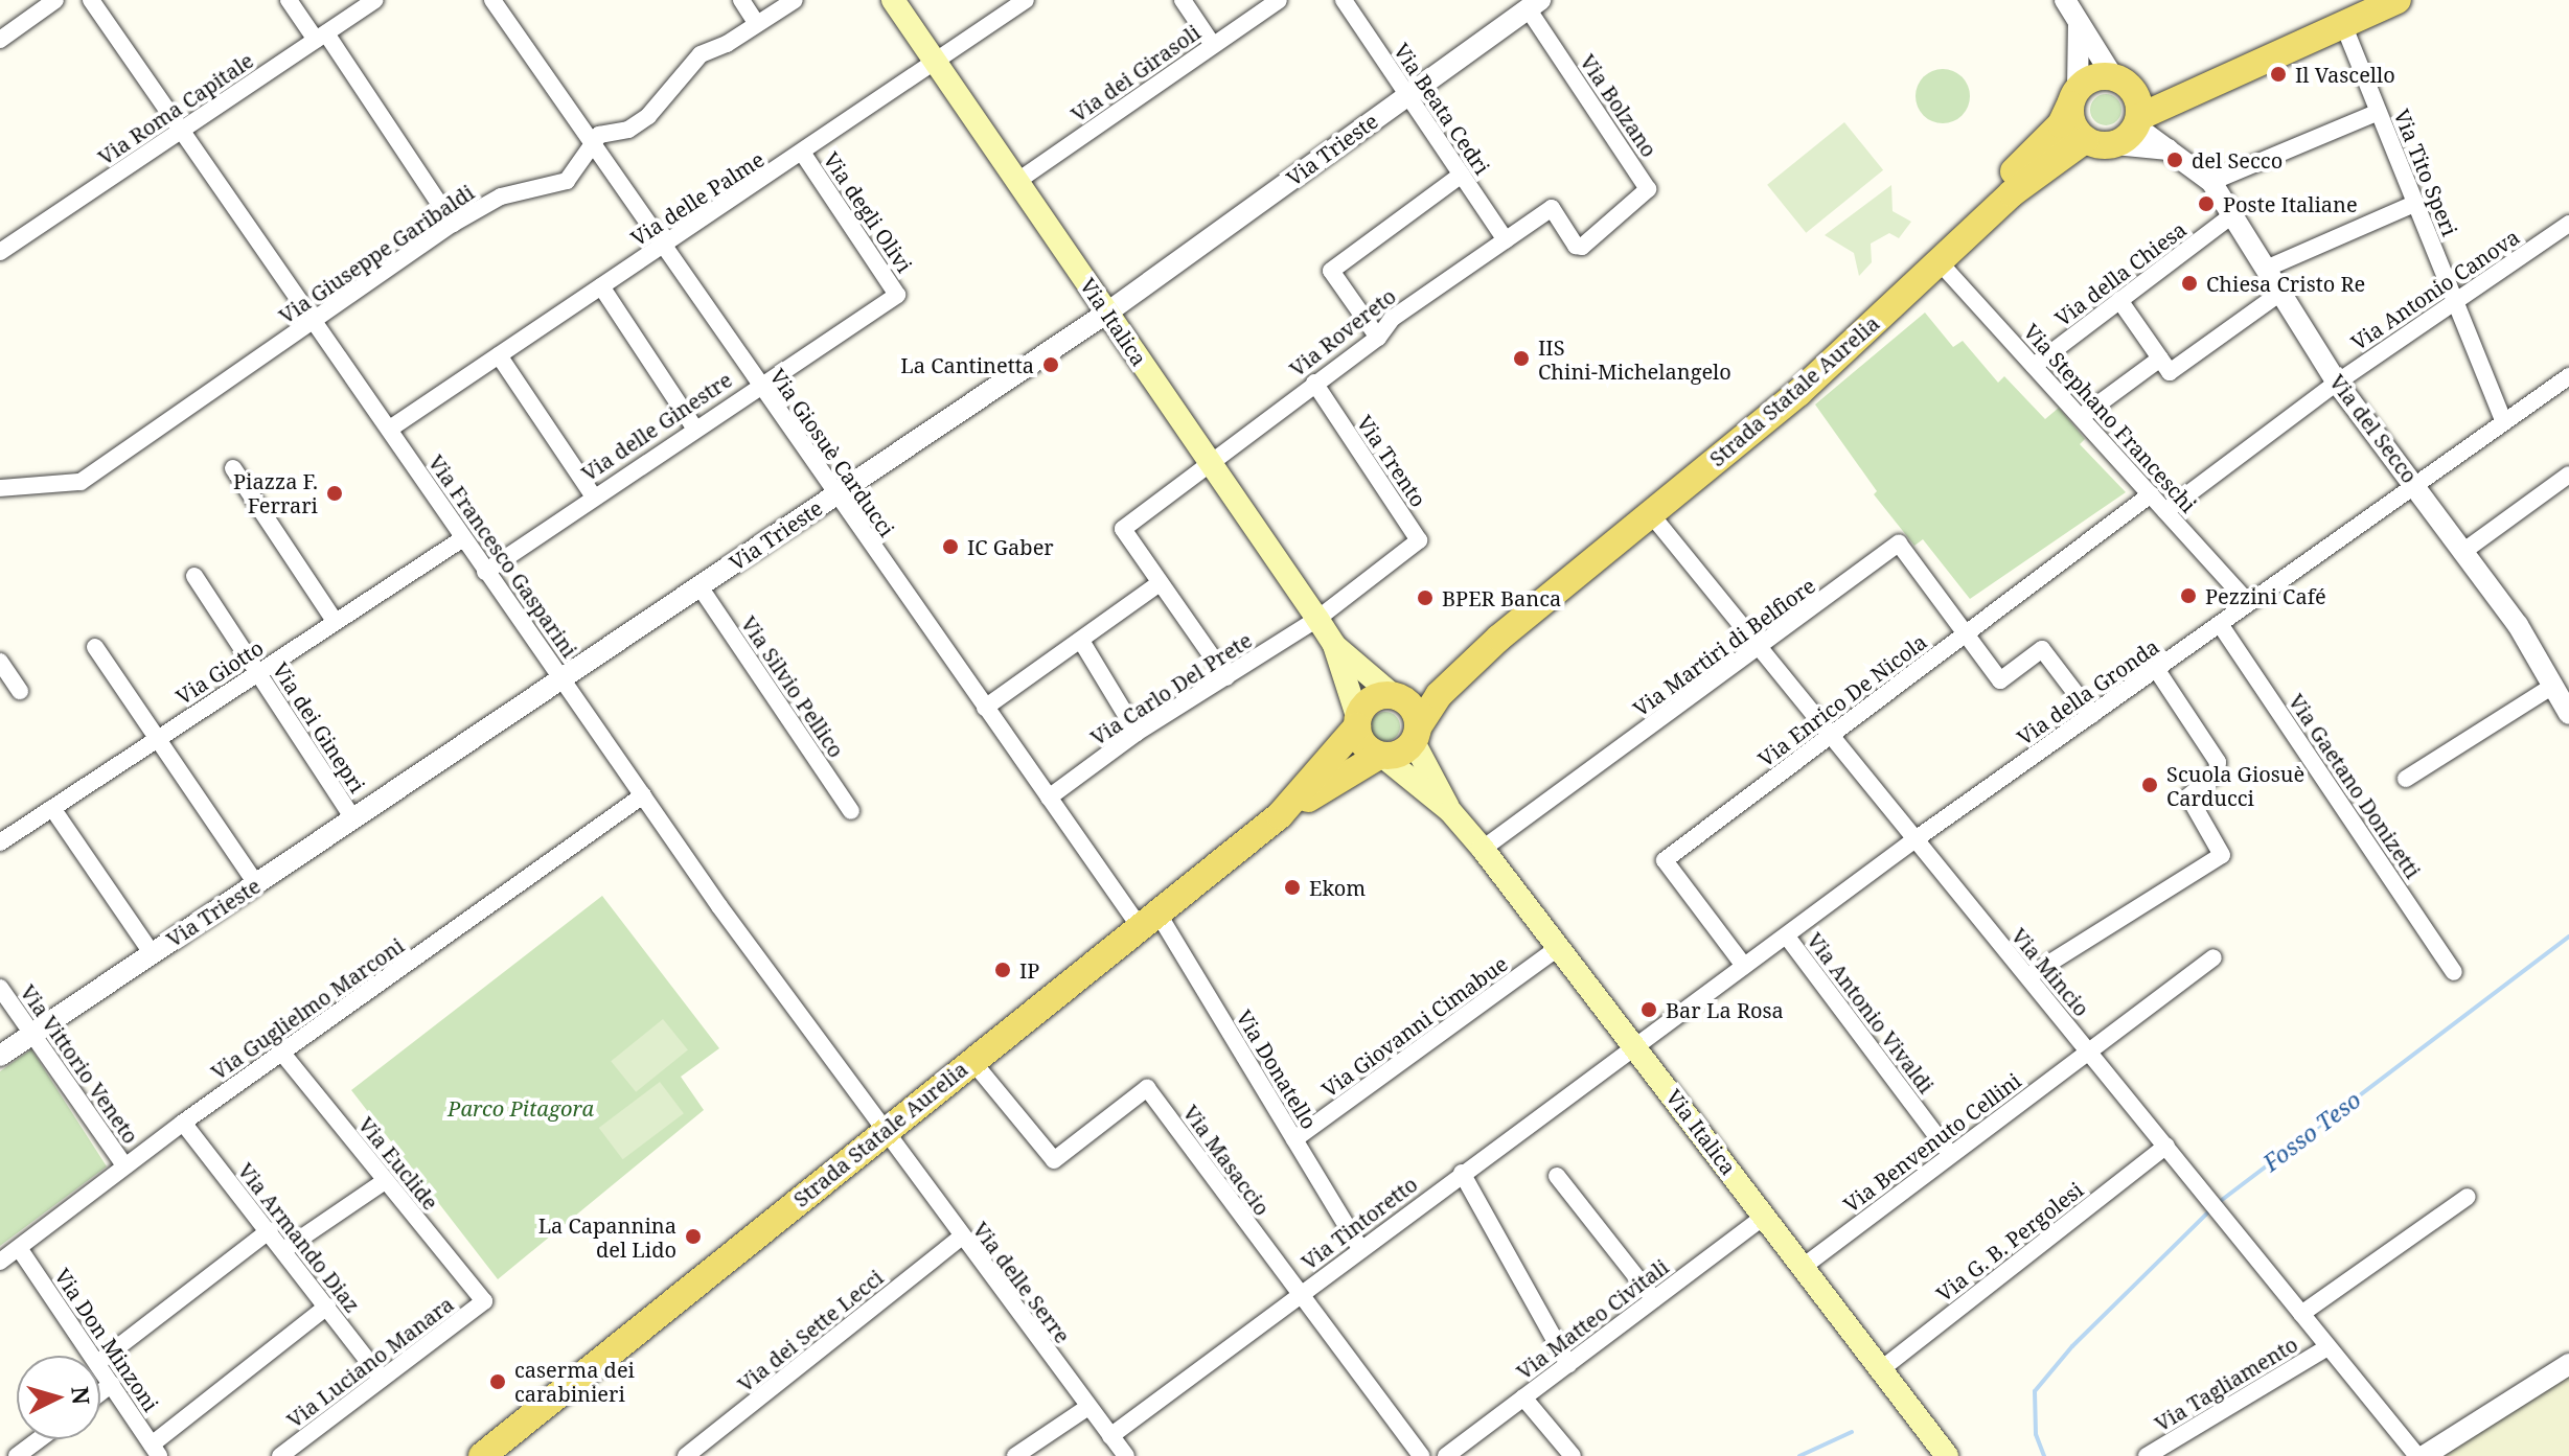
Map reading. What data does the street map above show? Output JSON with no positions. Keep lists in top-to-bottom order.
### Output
{
  "streets": {
    "main road": ["Via Italica", "Strada Statale Aurelia"],
    "street": [
      "Via dei Girasoli",
      "Via Bolzano",
      "Via Roma Capitale",
      "Via Beata Cedri",
      "Via Trieste",
      "Via Tito Speri",
      "Via delle Palme",
      "Via degli Olivi",
      "Via Giuseppe Garibaldi",
      "Via della Chiesa",
      "Via Antonio Canova",
      "Via Rovereto",
      "Via Stephano Franceschi",
      "Via delle Ginestre",
      "Via del Secco",
      "Via Giosuè Carducci",
      "Via Trento",
      "Via Francesco Gasparini",
      "Via Martiri di Belfiore",
      "Via Giotto",
      "Via Silvio Pellico",
      "Via Carlo Del Prete",
      "Via della Gronda",
      "Via Enrico De Nicola",
      "Via dei Ginepri",
      "Via Gaetano Donizetti",
      "Via Mincio",
      "Via Guglielmo Marconi",
      "Via Antonio Vivaldi",
      "Via Giovanni Cimabue",
      "Via Vittorio Veneto",
      "Via Donatello",
      "Via Benvenuto Cellini",
      "Via Masaccio",
      "Via Euclide",
      "Via Tintoretto",
      "Via Armando Diaz",
      "Via G. B. Pergolesi",
      "Via delle Serre",
      "Via Matteo Civitali",
      "Via dei Sette Lecci",
      "Via Don Minzoni",
      "Via Luciano Manara",
      "Via Tagliamento"
    ]
  },
  "crossings": [
    ["Via dei Girasoli", "Via Italica"],
    ["Via Bolzano", "Via Beata Cedri"],
    ["Via Bolzano", "Via Trieste"],
    ["Via Bolzano", "Via Rovereto"],
    ["Via Roma Capitale", "Via Francesco Gasparini"],
    ["Via Beata Cedri", "Via Trieste"],
    ["Via Beata Cedri", "Via Rovereto"],
    ["Via Trieste", "Via Italica"],
    ["Via Trieste", "Via Giosuè Carducci"],
    ["Via Trieste", "Via Francesco Gasparini"],
    ["Via Trieste", "Via Silvio Pellico"],
    ["Via Trieste", "Via dei Ginepri"],
    ["Via Trieste", "Via Vittorio Veneto"],
    ["Via Tito Speri", "Via Antonio Canova"],
    ["Via Tito Speri", "Via della Gronda"],
    ["Via delle Palme", "Via degli Olivi"],
    ["Via delle Palme", "Via Italica"],
    ["Via delle Palme", "Via Giosuè Carducci"],
    ["Via delle Palme", "Via Francesco Gasparini"],
    ["Via degli Olivi", "Via delle Ginestre"],
    ["Via Giuseppe Garibaldi", "Via Giosuè Carducci"],
    ["Via Giuseppe Garibaldi", "Via Francesco Gasparini"],
    ["Via della Chiesa", "Via Stephano Franceschi"],
    ["Via della Chiesa", "Via del Secco"],
    ["Via Antonio Canova", "Via Stephano Franceschi"],
    ["Via Antonio Canova", "Via del Secco"],
    ["Via Italica", "Via Rovereto"],
    ["Via Italica", "Strada Statale Aurelia"],
    ["Via Italica", "Via Trento"],
    ["Via Italica", "Via Martiri di Belfiore"],
    ["Via Italica", "Via Carlo Del Prete"],
    ["Via Italica", "Via della Gronda"],
    ["Via Italica", "Via Giovanni Cimabue"],
    ["Via Italica", "Via Benvenuto Cellini"],
    ["Via Italica", "Via Tintoretto"],
    ["Via Italica", "Via G. B. Pergolesi"],
    ["Via Italica", "Via Matteo Civitali"],
    ["Via Rovereto", "Via Trento"],
    ["Strada Statale Aurelia", "Via Stephano Franceschi"],
    ["Strada Statale Aurelia", "Via del Secco"],
    ["Strada Statale Aurelia", "Via Giosuè Carducci"],
    ["Strada Statale Aurelia", "Via Francesco Gasparini"],
    ["Strada Statale Aurelia", "Via Mincio"],
    ["Strada Statale Aurelia", "Via Donatello"],
    ["Strada Statale Aurelia", "Via Masaccio"],
    ["Strada Statale Aurelia", "Via delle Serre"],
    ["Via Stephano Franceschi", "Via della Gronda"],
    ["Via Stephano Franceschi", "Via Enrico De Nicola"],
    ["Via delle Ginestre", "Via Giosuè Carducci"],
    ["Via delle Ginestre", "Via Francesco Gasparini"],
    ["Via del Secco", "Via della Gronda"],
    ["Via Giosuè Carducci", "Via Carlo Del Prete"],
    ["Via Giosuè Carducci", "Via Donatello"],
    ["Via Trento", "Via Carlo Del Prete"],
    ["Via Francesco Gasparini", "Via Giotto"],
    ["Via Francesco Gasparini", "Via Guglielmo Marconi"],
    ["Via Francesco Gasparini", "Via delle Serre"],
    ["Via Martiri di Belfiore", "Via Enrico De Nicola"],
    ["Via Martiri di Belfiore", "Via Mincio"],
    ["Via Giotto", "Via dei Ginepri"],
    ["Via della Gronda", "Via Enrico De Nicola"],
    ["Via della Gronda", "Via Gaetano Donizetti"],
    ["Via della Gronda", "Via Mincio"],
    ["Via della Gronda", "Via Antonio Vivaldi"],
    ["Via della Gronda", "Via Tintoretto"],
    ["Via Enrico De Nicola", "Via Mincio"],
    ["Via Mincio", "Via Benvenuto Cellini"],
    ["Via Mincio", "Via G. B. Pergolesi"],
    ["Via Mincio", "Via Tagliamento"],
    ["Via Guglielmo Marconi", "Via Vittorio Veneto"],
    ["Via Guglielmo Marconi", "Via Euclide"],
    ["Via Guglielmo Marconi", "Via Armando Diaz"],
    ["Via Guglielmo Marconi", "Via Don Minzoni"],
    ["Via Antonio Vivaldi", "Via Benvenuto Cellini"],
    ["Via Giovanni Cimabue", "Via Donatello"],
    ["Via Donatello", "Via Tintoretto"],
    ["Via Masaccio", "Via Tintoretto"],
    ["Via Euclide", "Via Luciano Manara"],
    ["Via Tintoretto", "Via delle Serre"],
    ["Via Armando Diaz", "Via Luciano Manara"],
    ["Via delle Serre", "Via dei Sette Lecci"]
  ],
  "water": ["Fosso Teso"],
  "parks": ["Parco Pitagora"],
  "places": [
    "Il Vascello",
    "del Secco",
    "Poste Italiane",
    "Chiesa Cristo Re",
    "IIS Chini-Michelangelo",
    "La Cantinetta",
    "Piazza F. Ferrari",
    "IC Gaber",
    "Pezzini Café",
    "BPER Banca",
    "Scuola Giosuè Carducci",
    "Ekom",
    "IP",
    "Bar La Rosa",
    "La Capannina del Lido",
    "caserma dei carabinieri"
  ],
  "north": "right"
}
